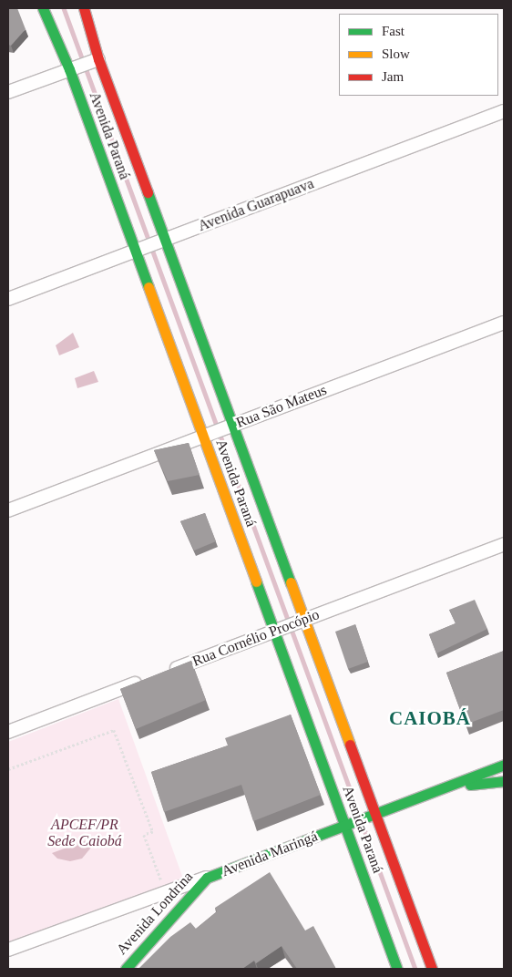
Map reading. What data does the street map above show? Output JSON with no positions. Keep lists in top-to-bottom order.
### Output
{
  "streets": {
    "street": [
      "Avenida Paraná",
      "Avenida Guarapuava",
      "Rua São Mateus",
      "Rua Cornélio Procópio",
      "Avenida Maringá",
      "Avenida Londrina"
    ]
  },
  "crossings": [
    ["Avenida Paraná", "Avenida Guarapuava"],
    ["Avenida Paraná", "Rua São Mateus"],
    ["Avenida Paraná", "Rua Cornélio Procópio"],
    ["Avenida Paraná", "Avenida Maringá"],
    ["Avenida Maringá", "Avenida Londrina"]
  ],
  "districts": ["CAIOBÁ"],
  "parks": ["APCEF/PR Sede Caiobá"],
  "legend": ["Fast", "Slow", "Jam"]
}
